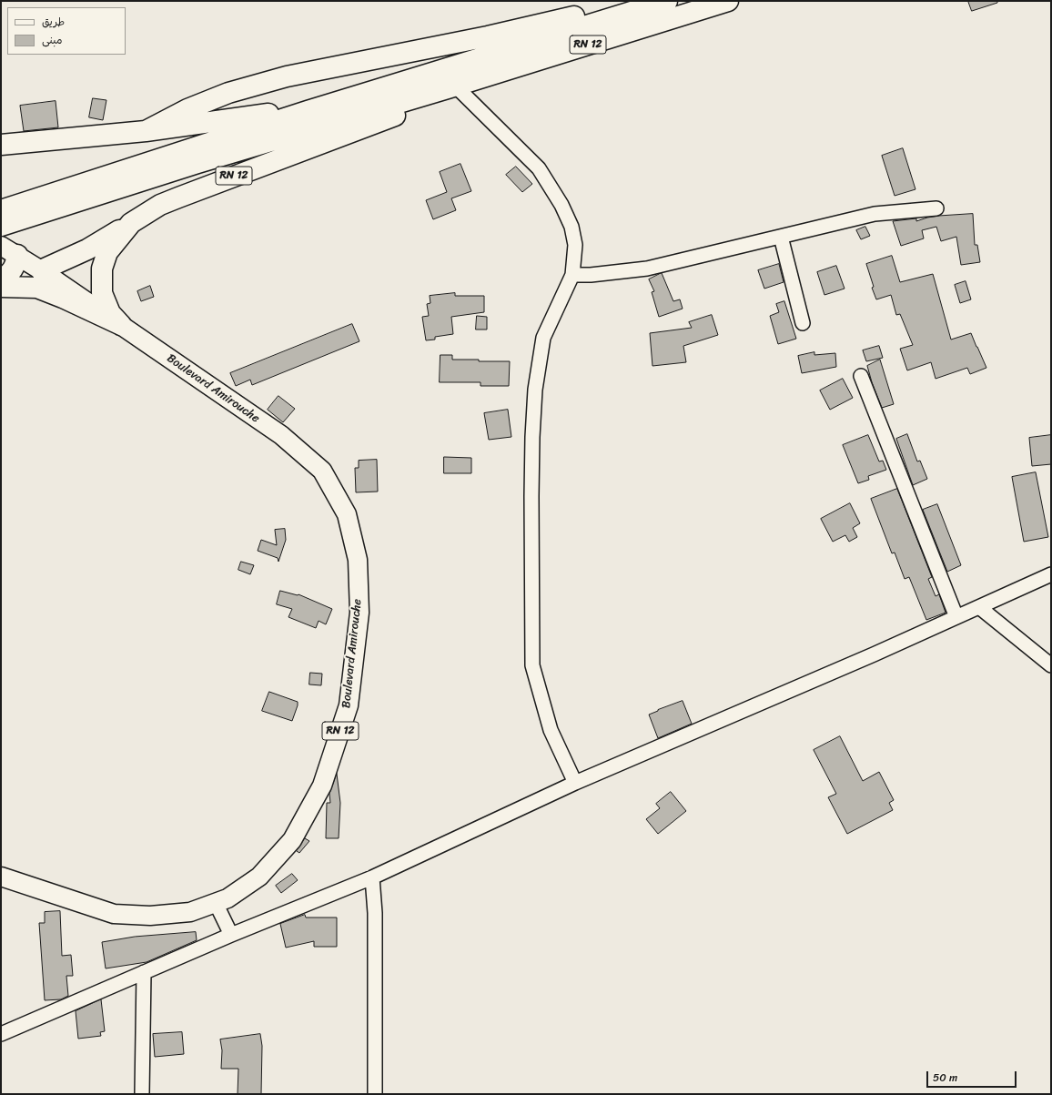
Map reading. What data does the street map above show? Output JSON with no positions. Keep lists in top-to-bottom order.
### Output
{
  "streets": {
    "highway": ["RN 12"],
    "main road": ["Boulevard Amirouche"]
  },
  "crossings": [
    ["RN 12", "Boulevard Amirouche"]
  ],
  "legend": ["طريق", "مبنى"],
  "scale_bar": "50 m"
}
